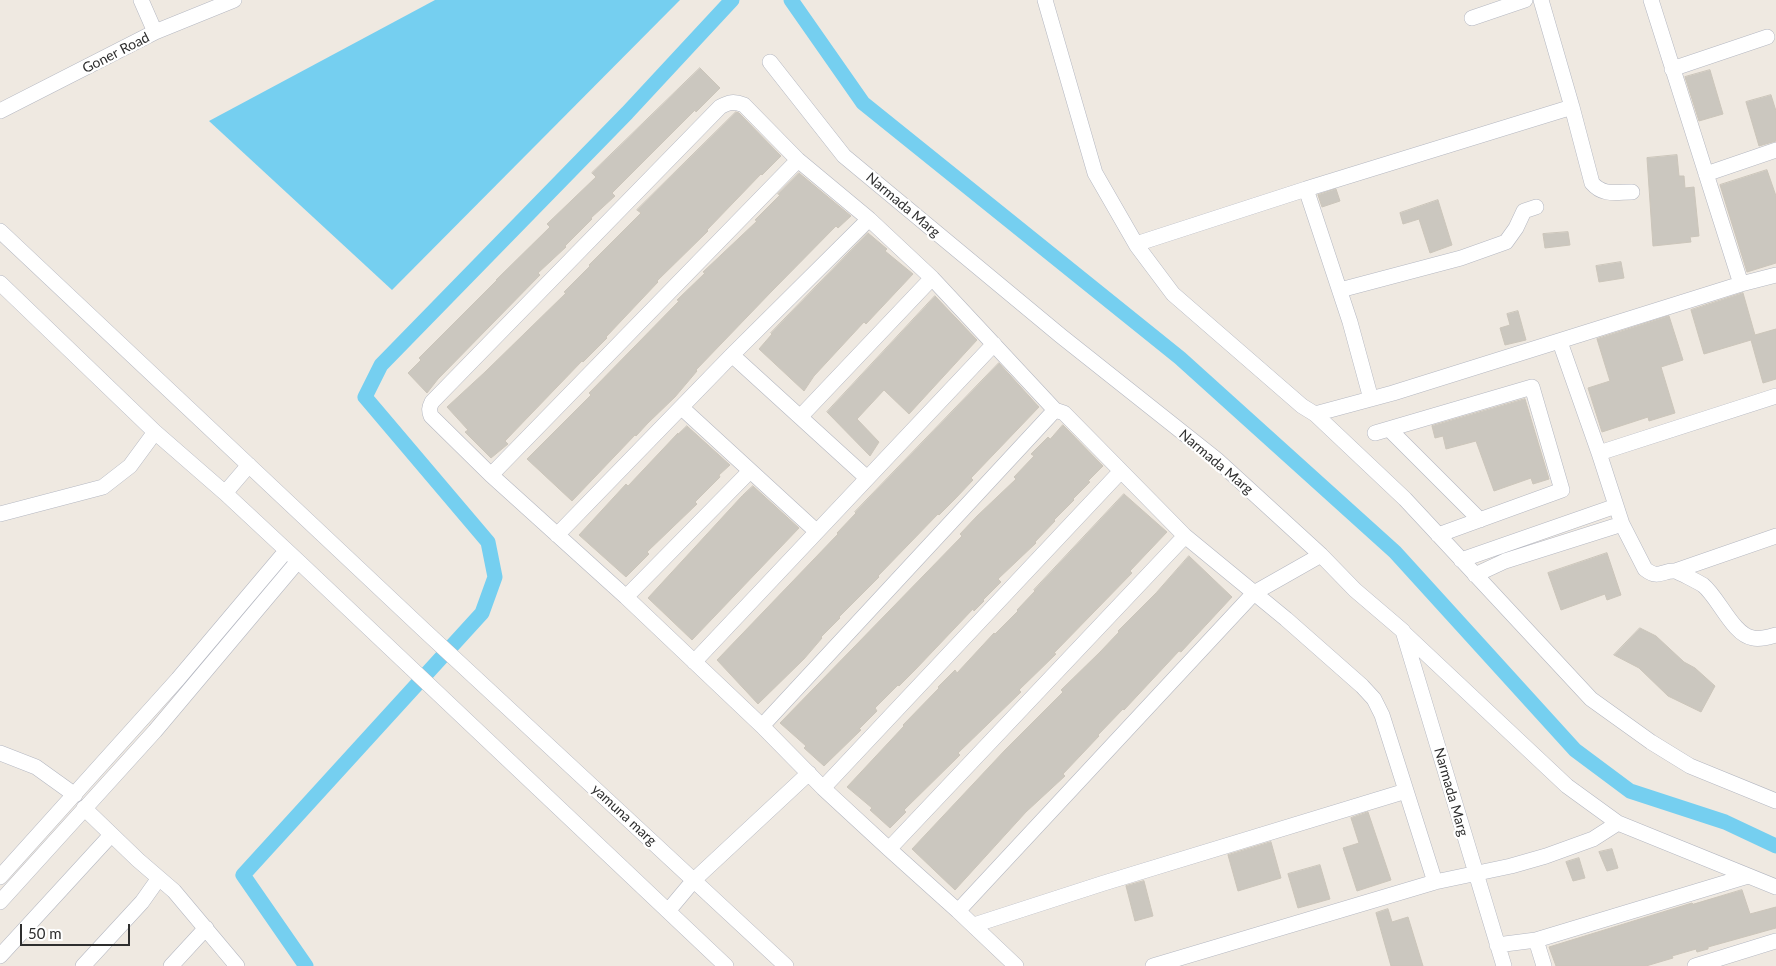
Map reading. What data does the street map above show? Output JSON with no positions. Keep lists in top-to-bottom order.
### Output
{
  "streets": {
    "street": ["Goner Road", "Narmada Marg", "yamuna marg"]
  },
  "scale_bar": "50 m"
}
